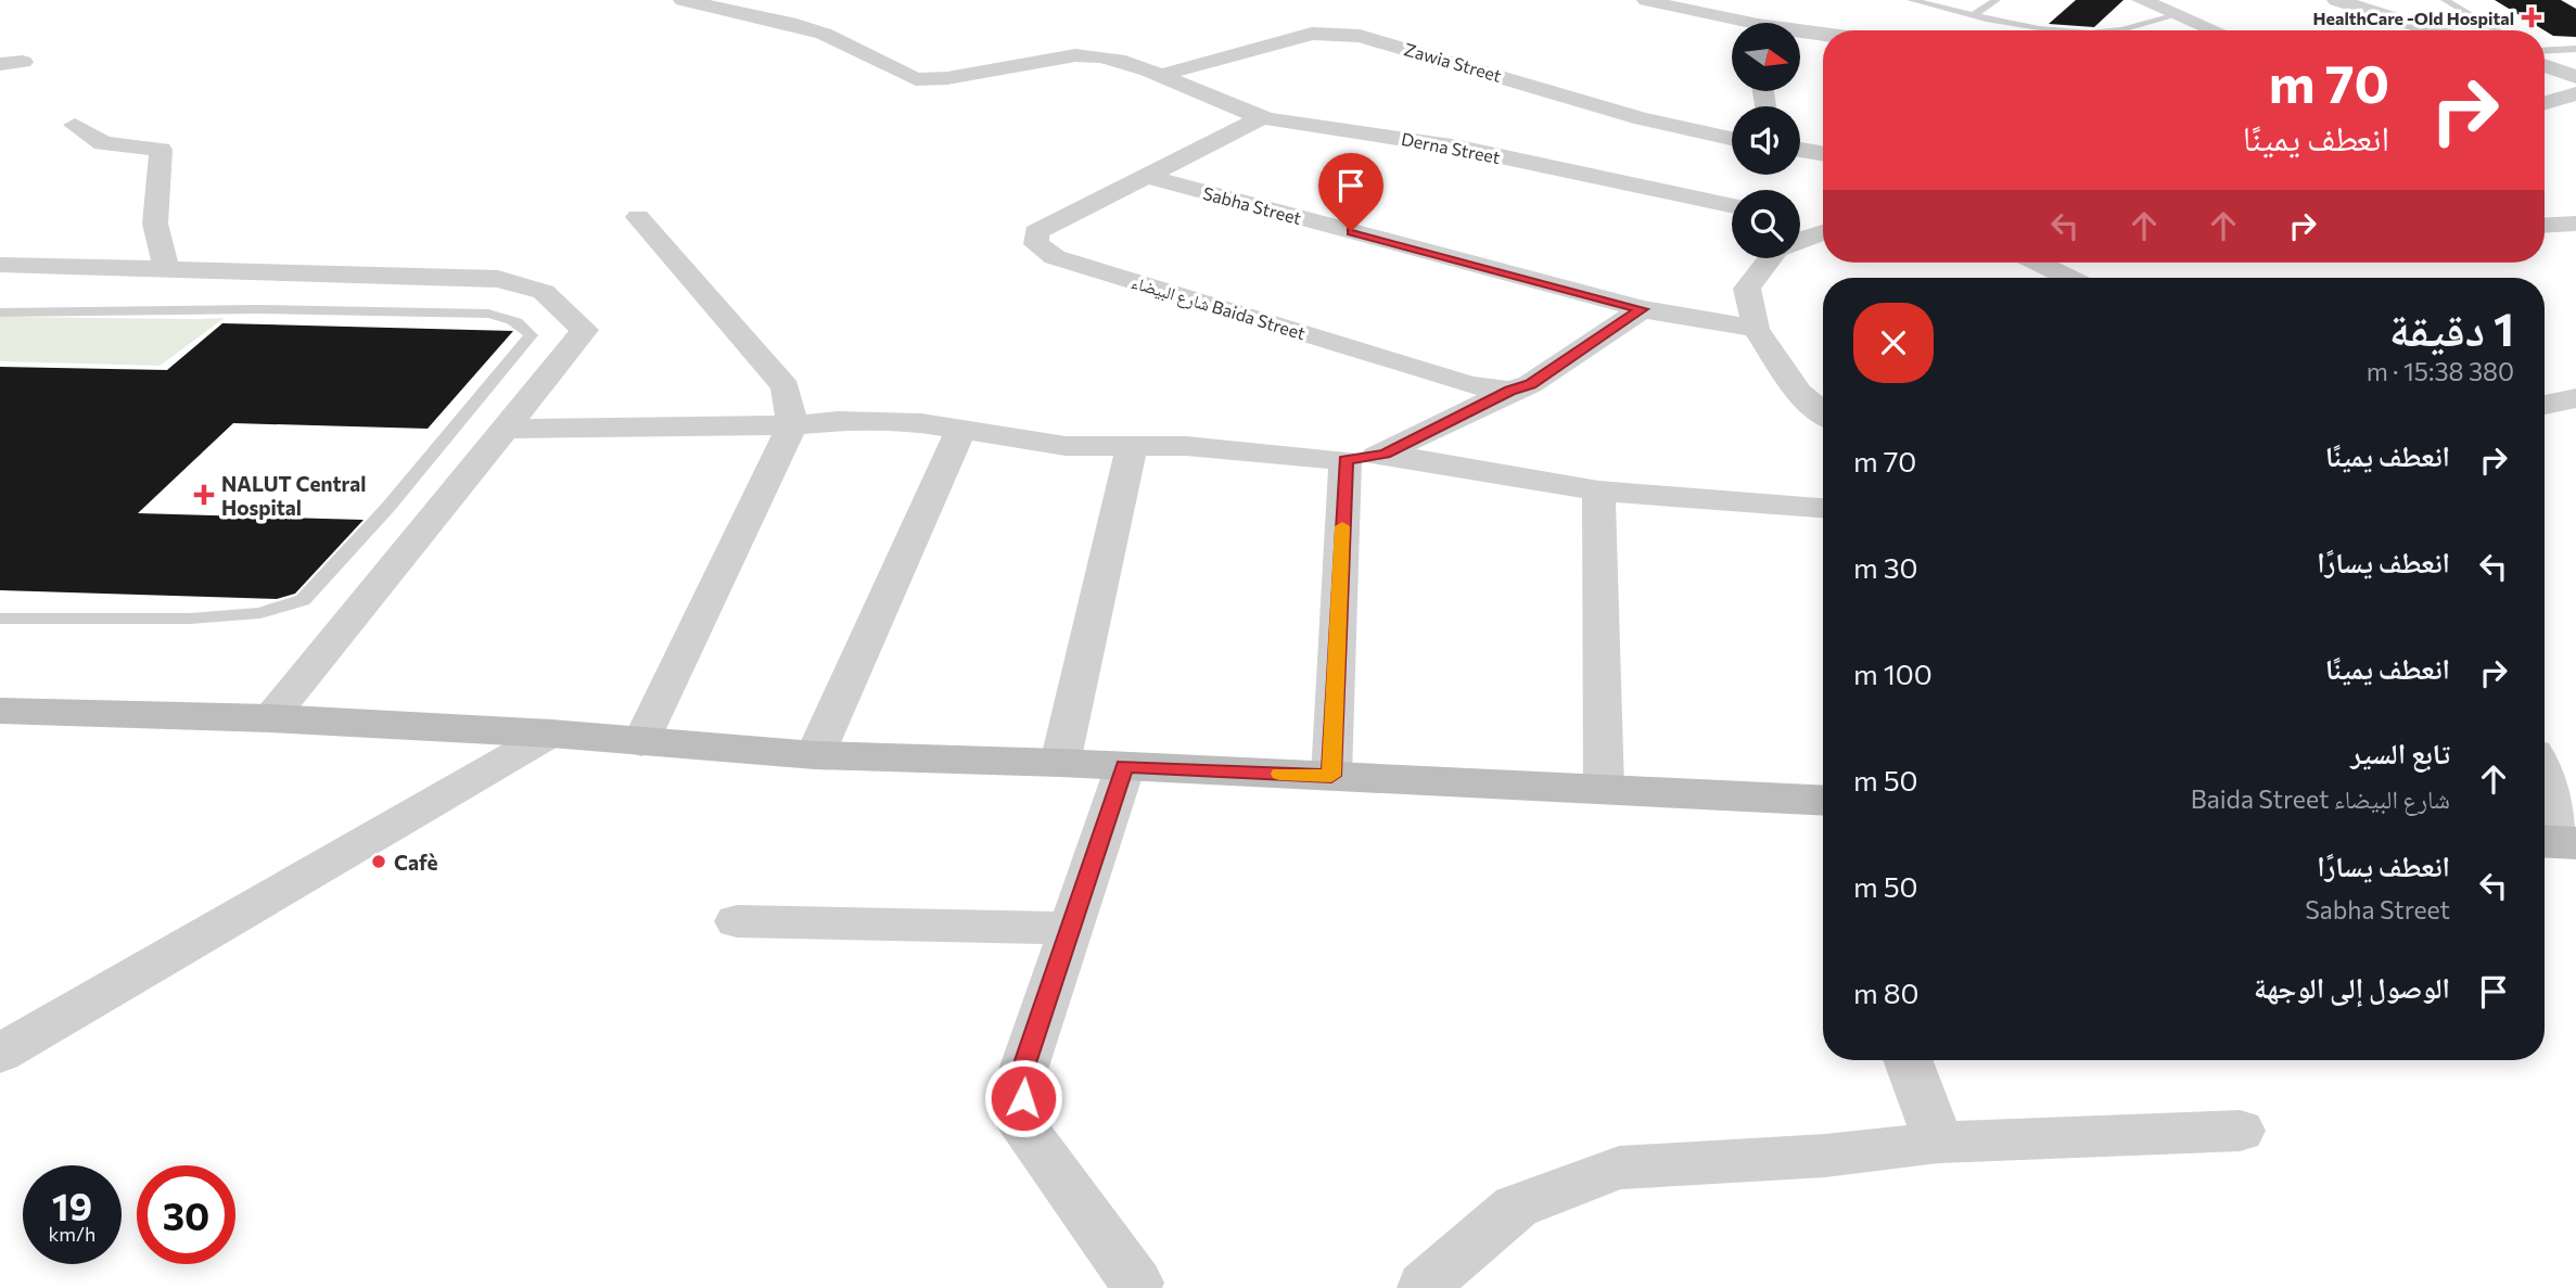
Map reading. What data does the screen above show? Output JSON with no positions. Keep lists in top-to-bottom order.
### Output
{
  "streets": {
    "street": [
      "Zawia Street",
      "Derna Street",
      "Sabha Street",
      "شارع البيضاء Baida Street"
    ]
  },
  "crossings": [
    ["Zawia Street", "Derna Street"],
    ["Derna Street", "شارع البيضاء Baida Street"],
    ["Sabha Street", "شارع البيضاء Baida Street"]
  ],
  "places": {
    "health": ["HealthCare -Old Hospital", "NALUT Central Hospital"],
    "other": ["Cafè"]
  },
  "north": "right",
  "page": {
    "turn": ["70 m", "انعطف يمينًا"],
    "heading": ["1 دقيقة", "380 m · 15:38"],
    "list": [
      {
        "name": "انعطف يمينًا",
        "value": "70 m"
      },
      {
        "name": "انعطف يسارًا",
        "value": "30 m"
      },
      {
        "name": "انعطف يمينًا",
        "value": "100 m"
      },
      {
        "name": "تابع السير",
        "note": "شارع البيضاء Baida Street",
        "value": "50 m"
      },
      {
        "name": "انعطف يسارًا",
        "note": "Sabha Street",
        "value": "50 m"
      },
      {
        "name": "الوصول إلى الوجهة",
        "value": "80 m"
      }
    ],
    "speed": "19 km/h",
    "limit": "30"
  }
}
